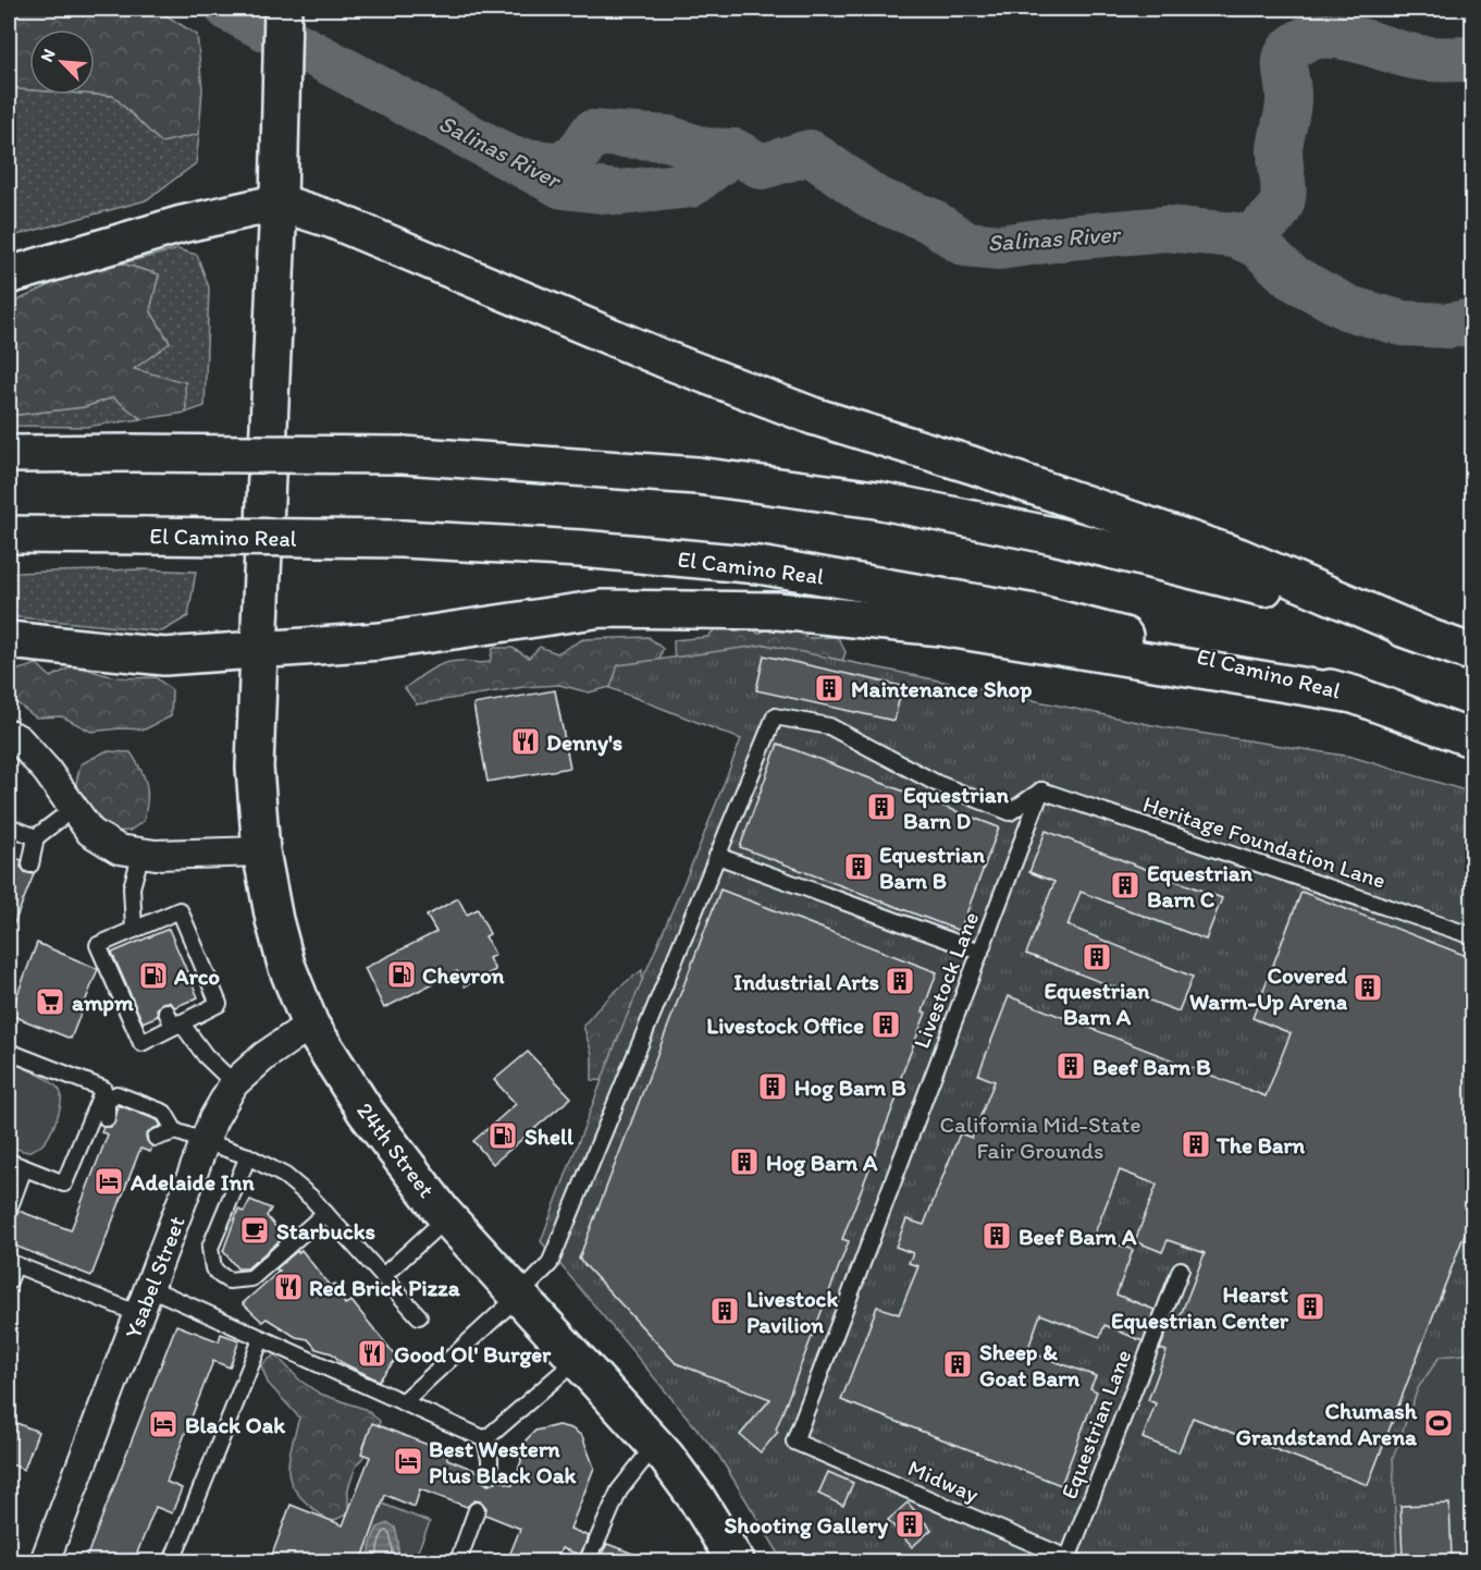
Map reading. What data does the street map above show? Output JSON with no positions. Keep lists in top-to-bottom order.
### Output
{
  "streets": {
    "main road": ["El Camino Real", "24th Street"],
    "street": ["Ysabel Street"],
    "lane": [
      "Heritage Foundation Lane",
      "Livestock Lane",
      "Equestrian Lane",
      "Midway"
    ]
  },
  "crossings": [
    ["Heritage Foundation Lane", "Livestock Lane"],
    ["Livestock Lane", "Midway"],
    ["24th Street", "Ysabel Street"],
    ["Equestrian Lane", "Midway"]
  ],
  "water": ["Salinas River"],
  "parks": ["California Mid-State Fair Grounds"],
  "places": {
    "building": [
      "Maintenance Shop",
      "Equestrian Barn D",
      "Equestrian Barn B",
      "Equestrian Barn C",
      "Equestrian Barn A",
      "Industrial Arts",
      "Covered Warm-Up Arena",
      "Livestock Office",
      "Beef Barn B",
      "Hog Barn B",
      "The Barn",
      "Hog Barn A",
      "Beef Barn A",
      "Hearst Equestrian Center",
      "Livestock Pavilion",
      "Sheep & Goat Barn",
      "Shooting Gallery"
    ],
    "restaurant": ["Denny's", "Red Brick Pizza", "Good Ol' Burger"],
    "fuel station": ["Chevron", "Arco", "Shell"],
    "supermarket": ["ampm"],
    "hotel": ["Adelaide Inn", "Black Oak", "Best Western Plus Black Oak"],
    "cafe": ["Starbucks"],
    "sports": ["Chumash Grandstand Arena"]
  },
  "north": "top left"
}
